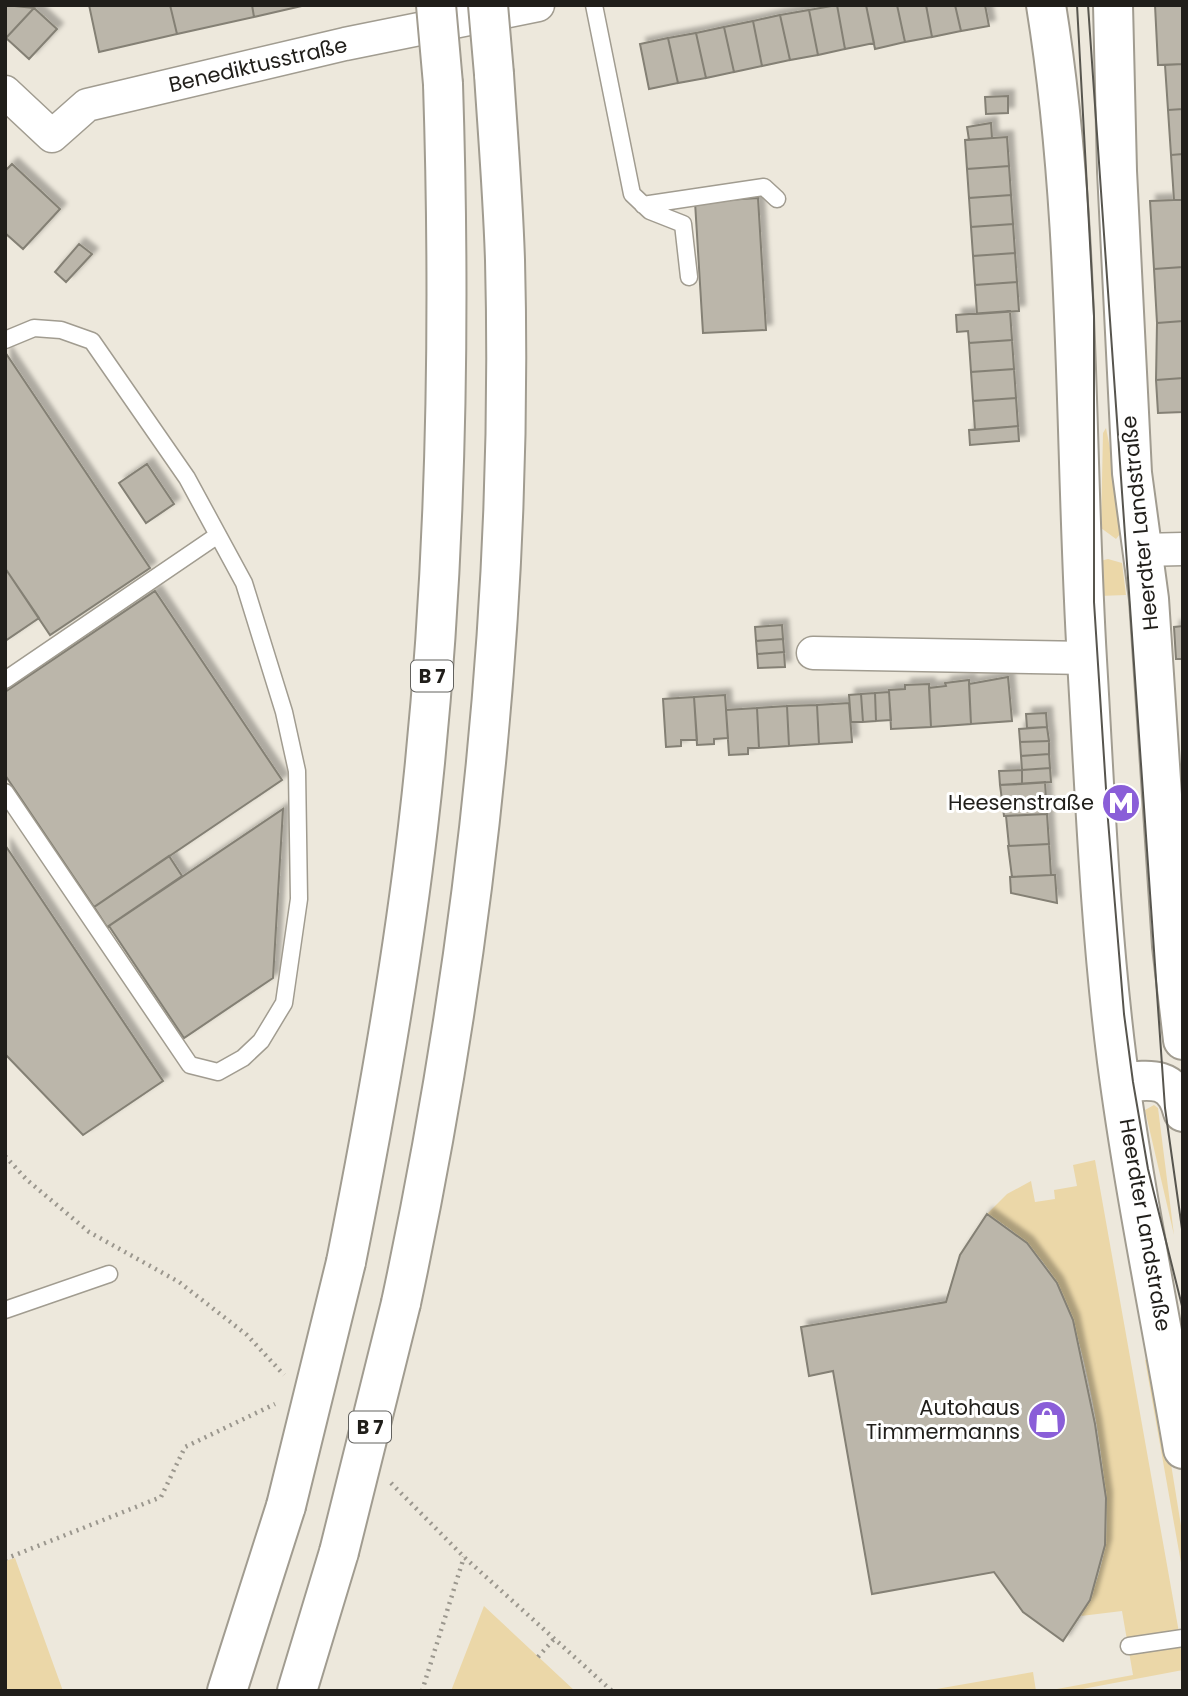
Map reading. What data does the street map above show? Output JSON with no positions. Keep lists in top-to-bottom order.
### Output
{
  "streets": {
    "main road": ["Heerdter Landstraße", "B 7"],
    "street": ["Benediktusstraße"]
  },
  "crossings": [
    ["Benediktusstraße", "B 7"]
  ],
  "places": {
    "metro station": ["Heesenstraße"],
    "shop": ["Autohaus Timmermanns"]
  }
}
